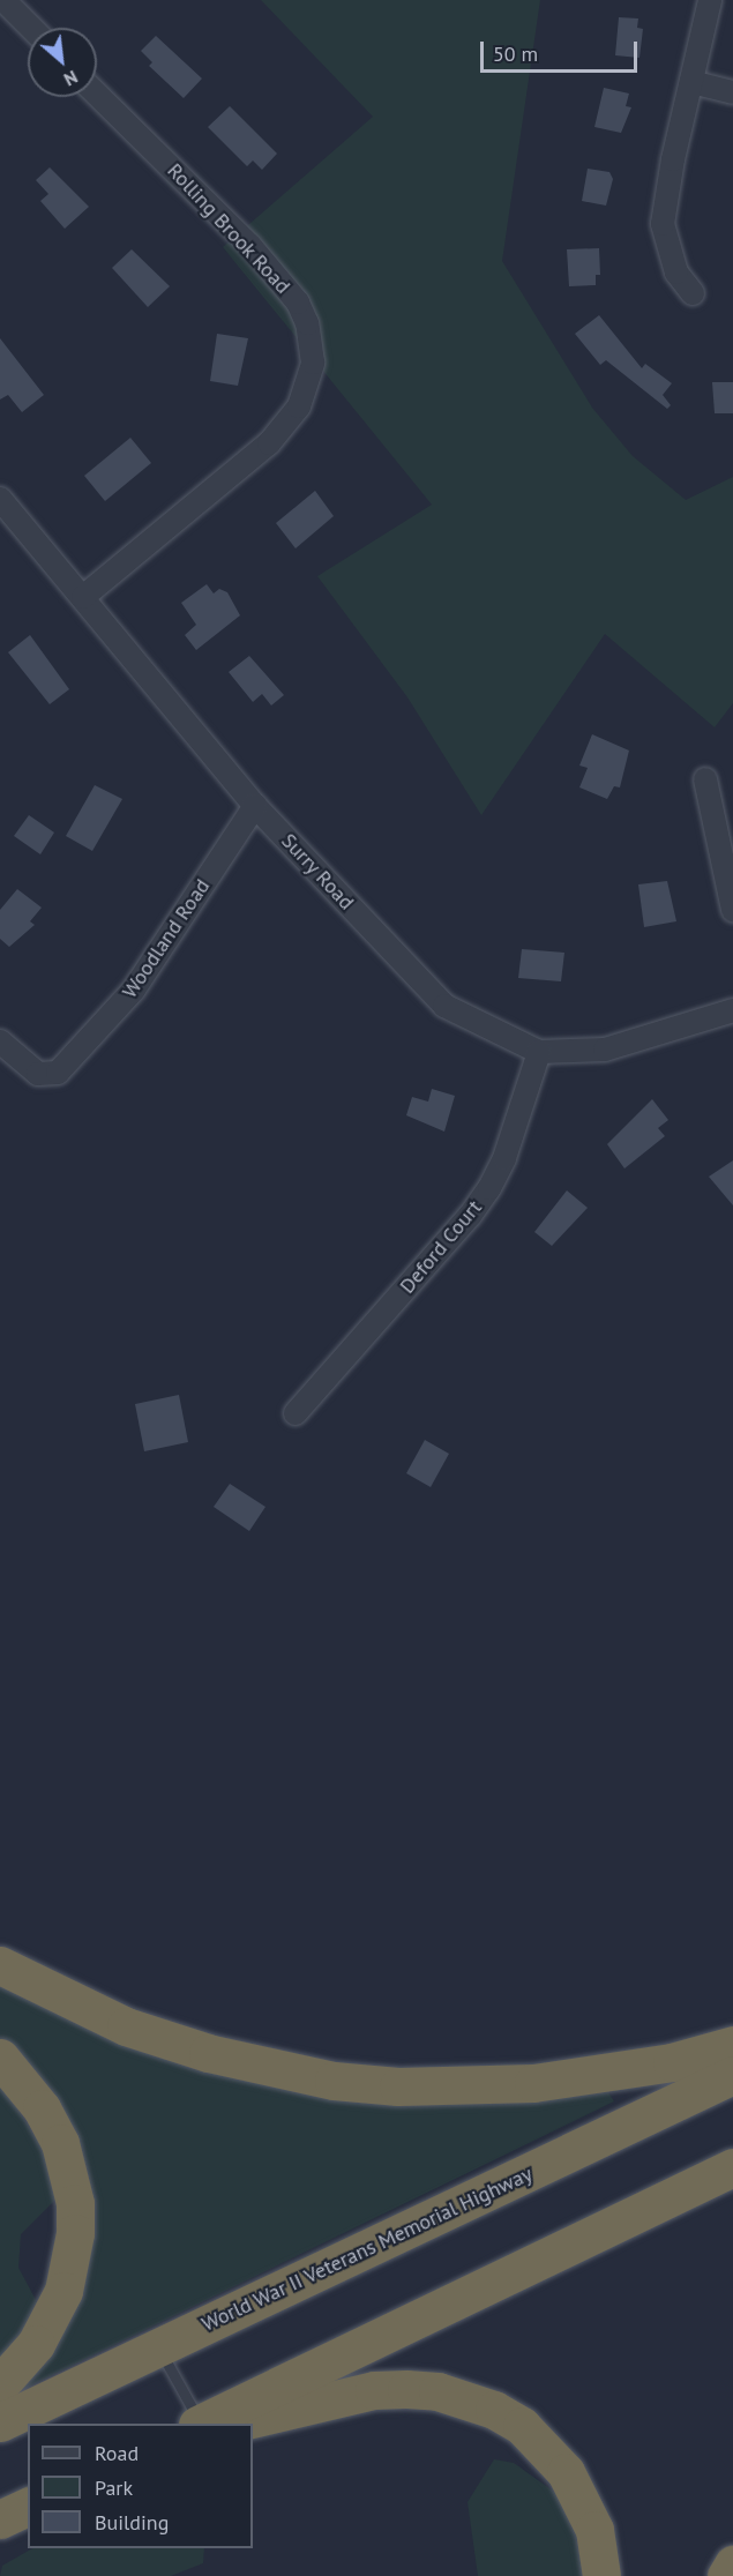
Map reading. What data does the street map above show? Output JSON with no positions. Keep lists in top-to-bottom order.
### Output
{
  "streets": {
    "highway": ["World War II Veterans Memorial Highway"],
    "street": [
      "Rolling Brook Road",
      "Surry Road",
      "Woodland Road",
      "Deford Court"
    ]
  },
  "crossings": [
    ["Rolling Brook Road", "Surry Road"],
    ["Surry Road", "Woodland Road"],
    ["Surry Road", "Deford Court"]
  ],
  "legend": ["Road", "Park", "Building"],
  "scale_bar": "50 m",
  "north": "bottom right"
}
